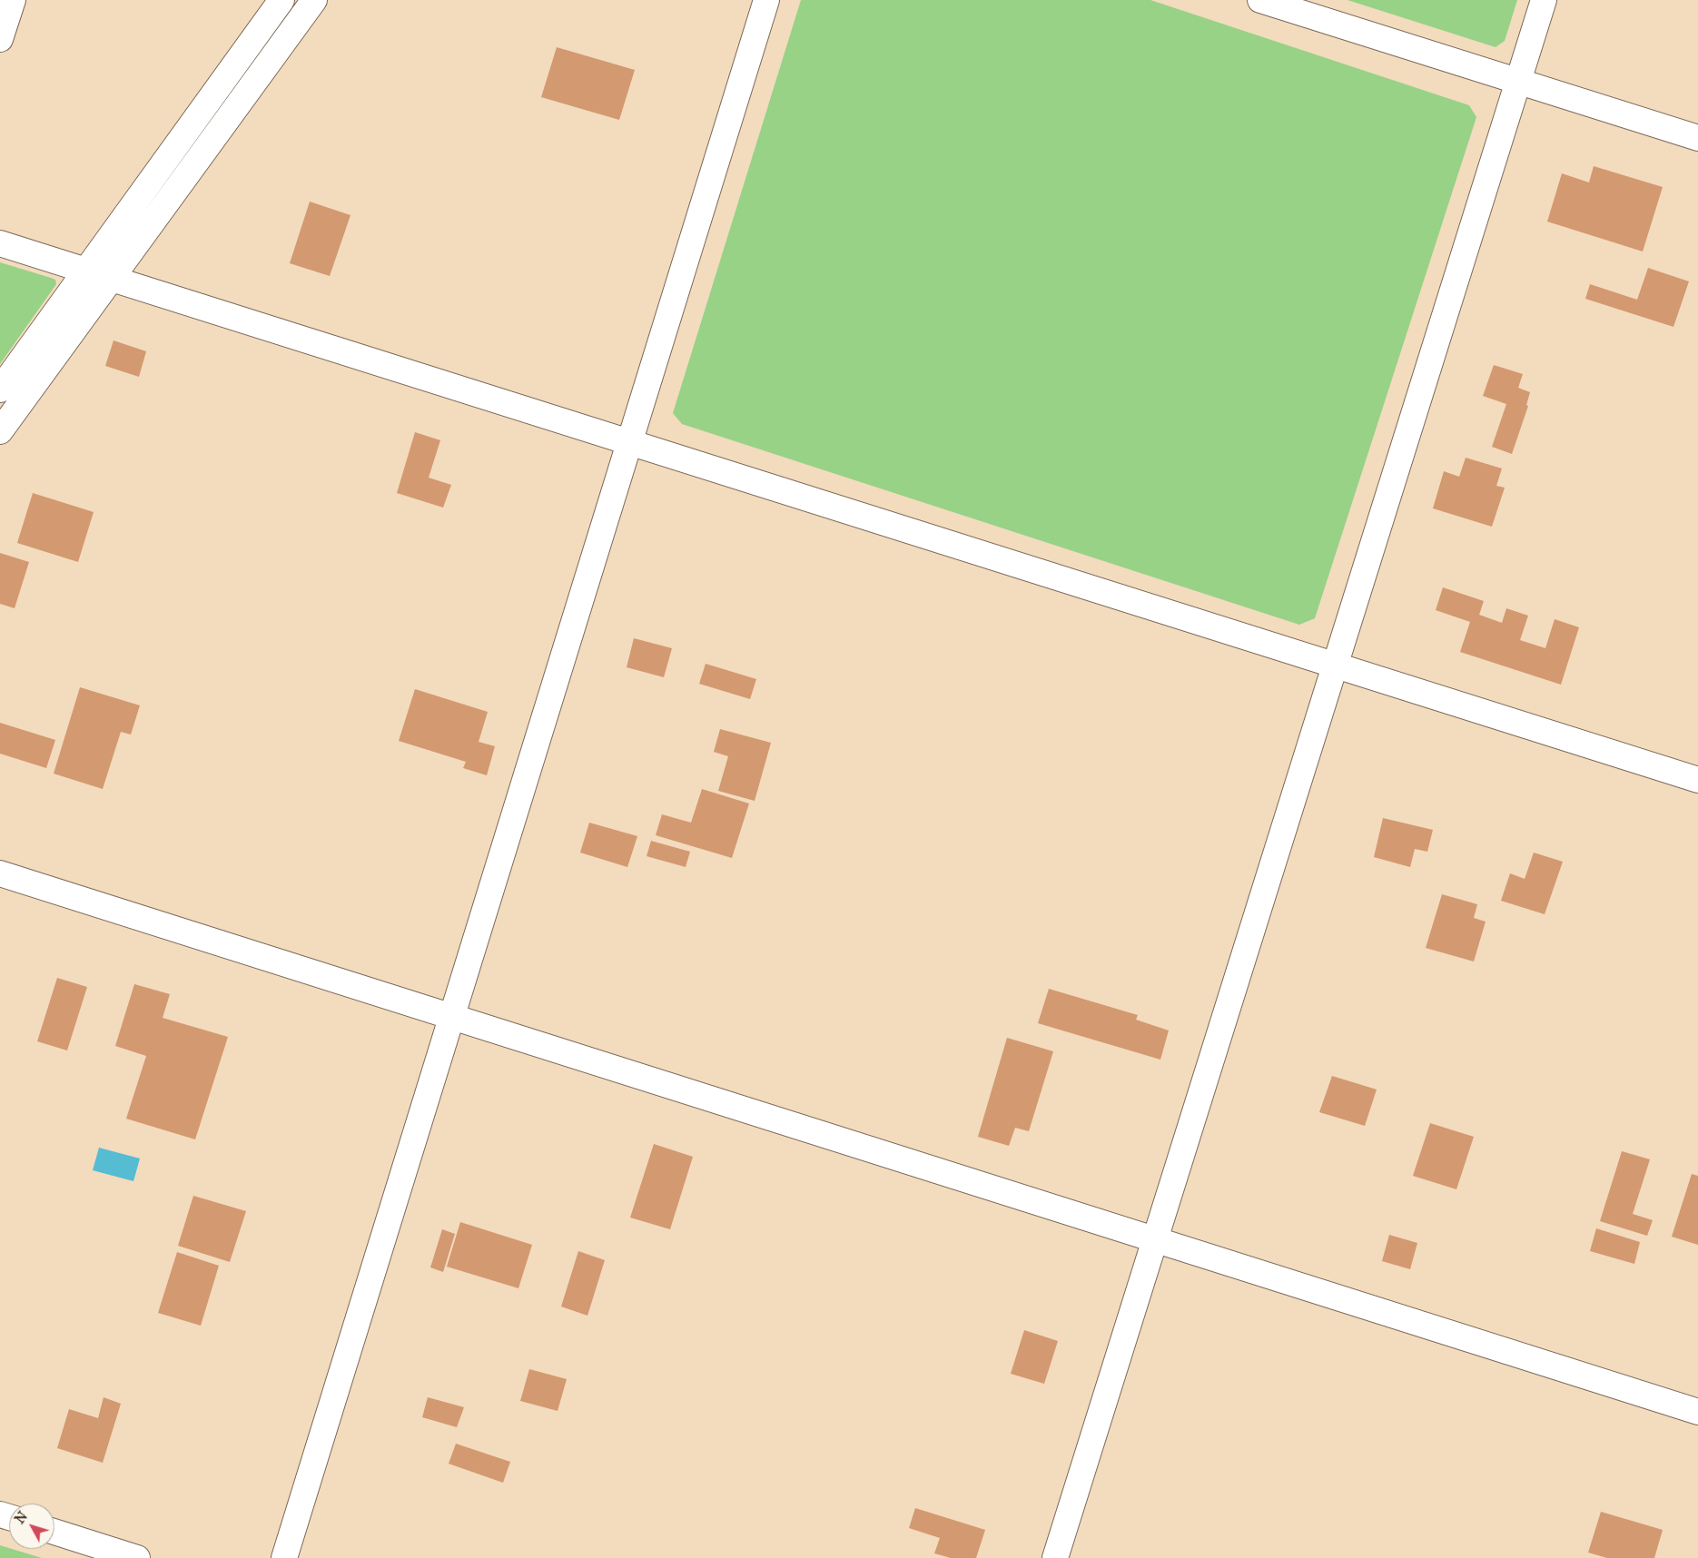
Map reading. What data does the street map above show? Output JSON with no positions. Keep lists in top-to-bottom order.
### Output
{
  "north": "top left"
}
